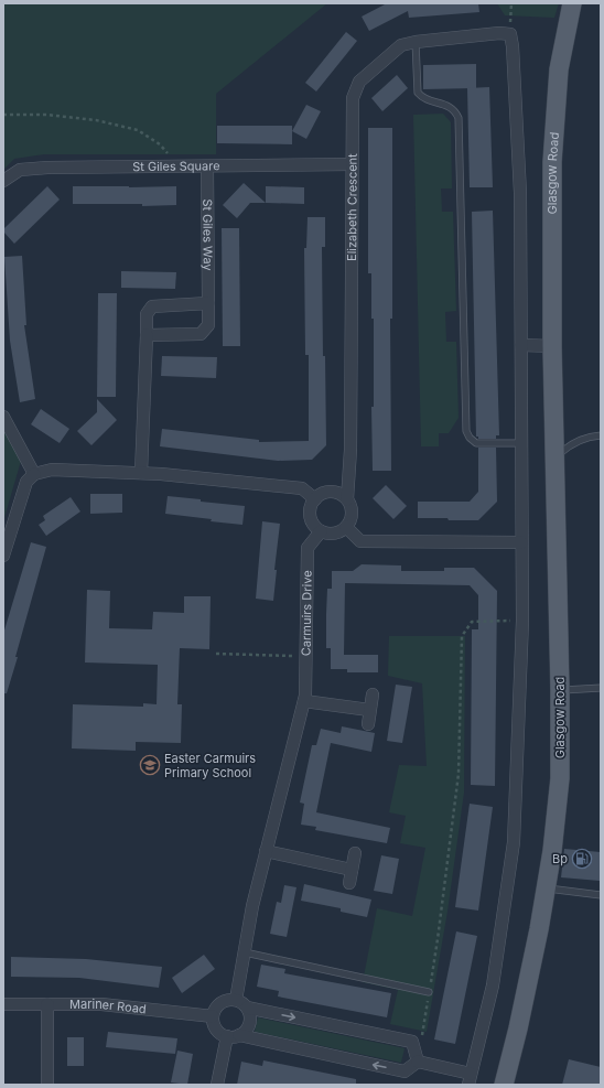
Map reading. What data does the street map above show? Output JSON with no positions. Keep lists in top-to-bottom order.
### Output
{
  "streets": {
    "main road": ["Glasgow Road"],
    "street": [
      "St Giles Square",
      "Elizabeth Crescent",
      "St Giles Way",
      "Carmuirs Drive",
      "Mariner Road"
    ]
  },
  "crossings": [
    ["St Giles Square", "Elizabeth Crescent"],
    ["St Giles Square", "St Giles Way"],
    ["Elizabeth Crescent", "Carmuirs Drive"],
    ["Carmuirs Drive", "Mariner Road"]
  ],
  "places": {
    "school or university": ["Easter Carmuirs Primary School"],
    "fuel station": ["Bp"]
  }
}
